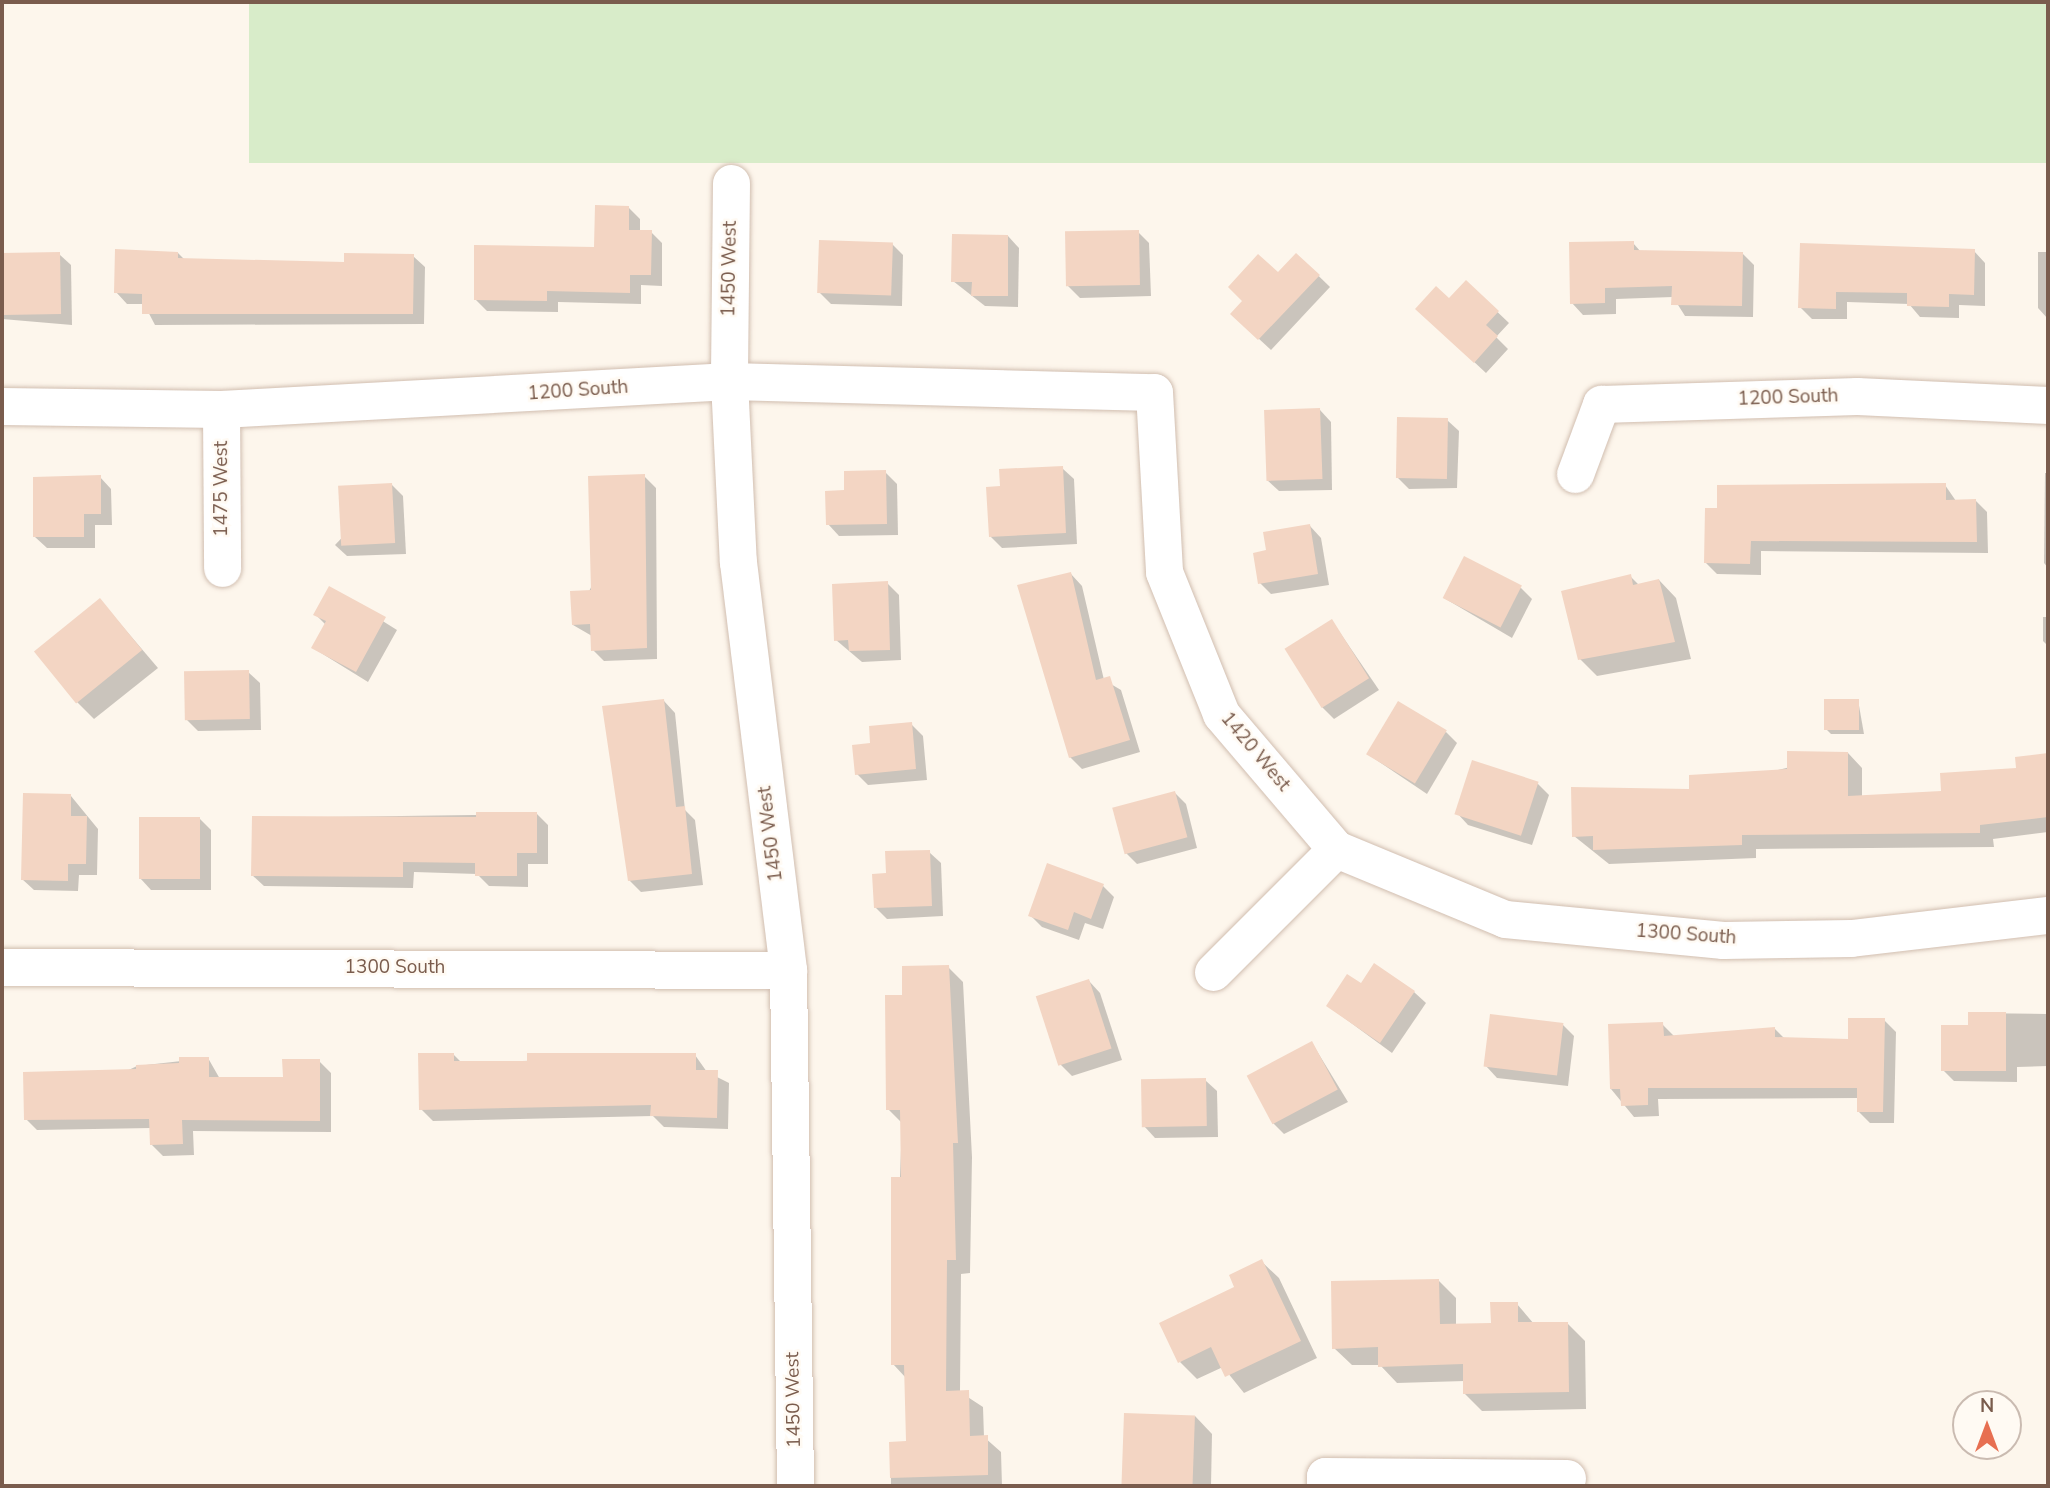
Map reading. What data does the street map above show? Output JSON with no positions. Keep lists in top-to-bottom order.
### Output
{
  "streets": {
    "street": [
      "1450 West",
      "1200 South",
      "1475 West",
      "1420 West",
      "1300 South"
    ]
  },
  "crossings": [
    ["1450 West", "1200 South"],
    ["1450 West", "1300 South"],
    ["1200 South", "1475 West"],
    ["1200 South", "1420 West"],
    ["1420 West", "1300 South"]
  ],
  "north": "top"
}
